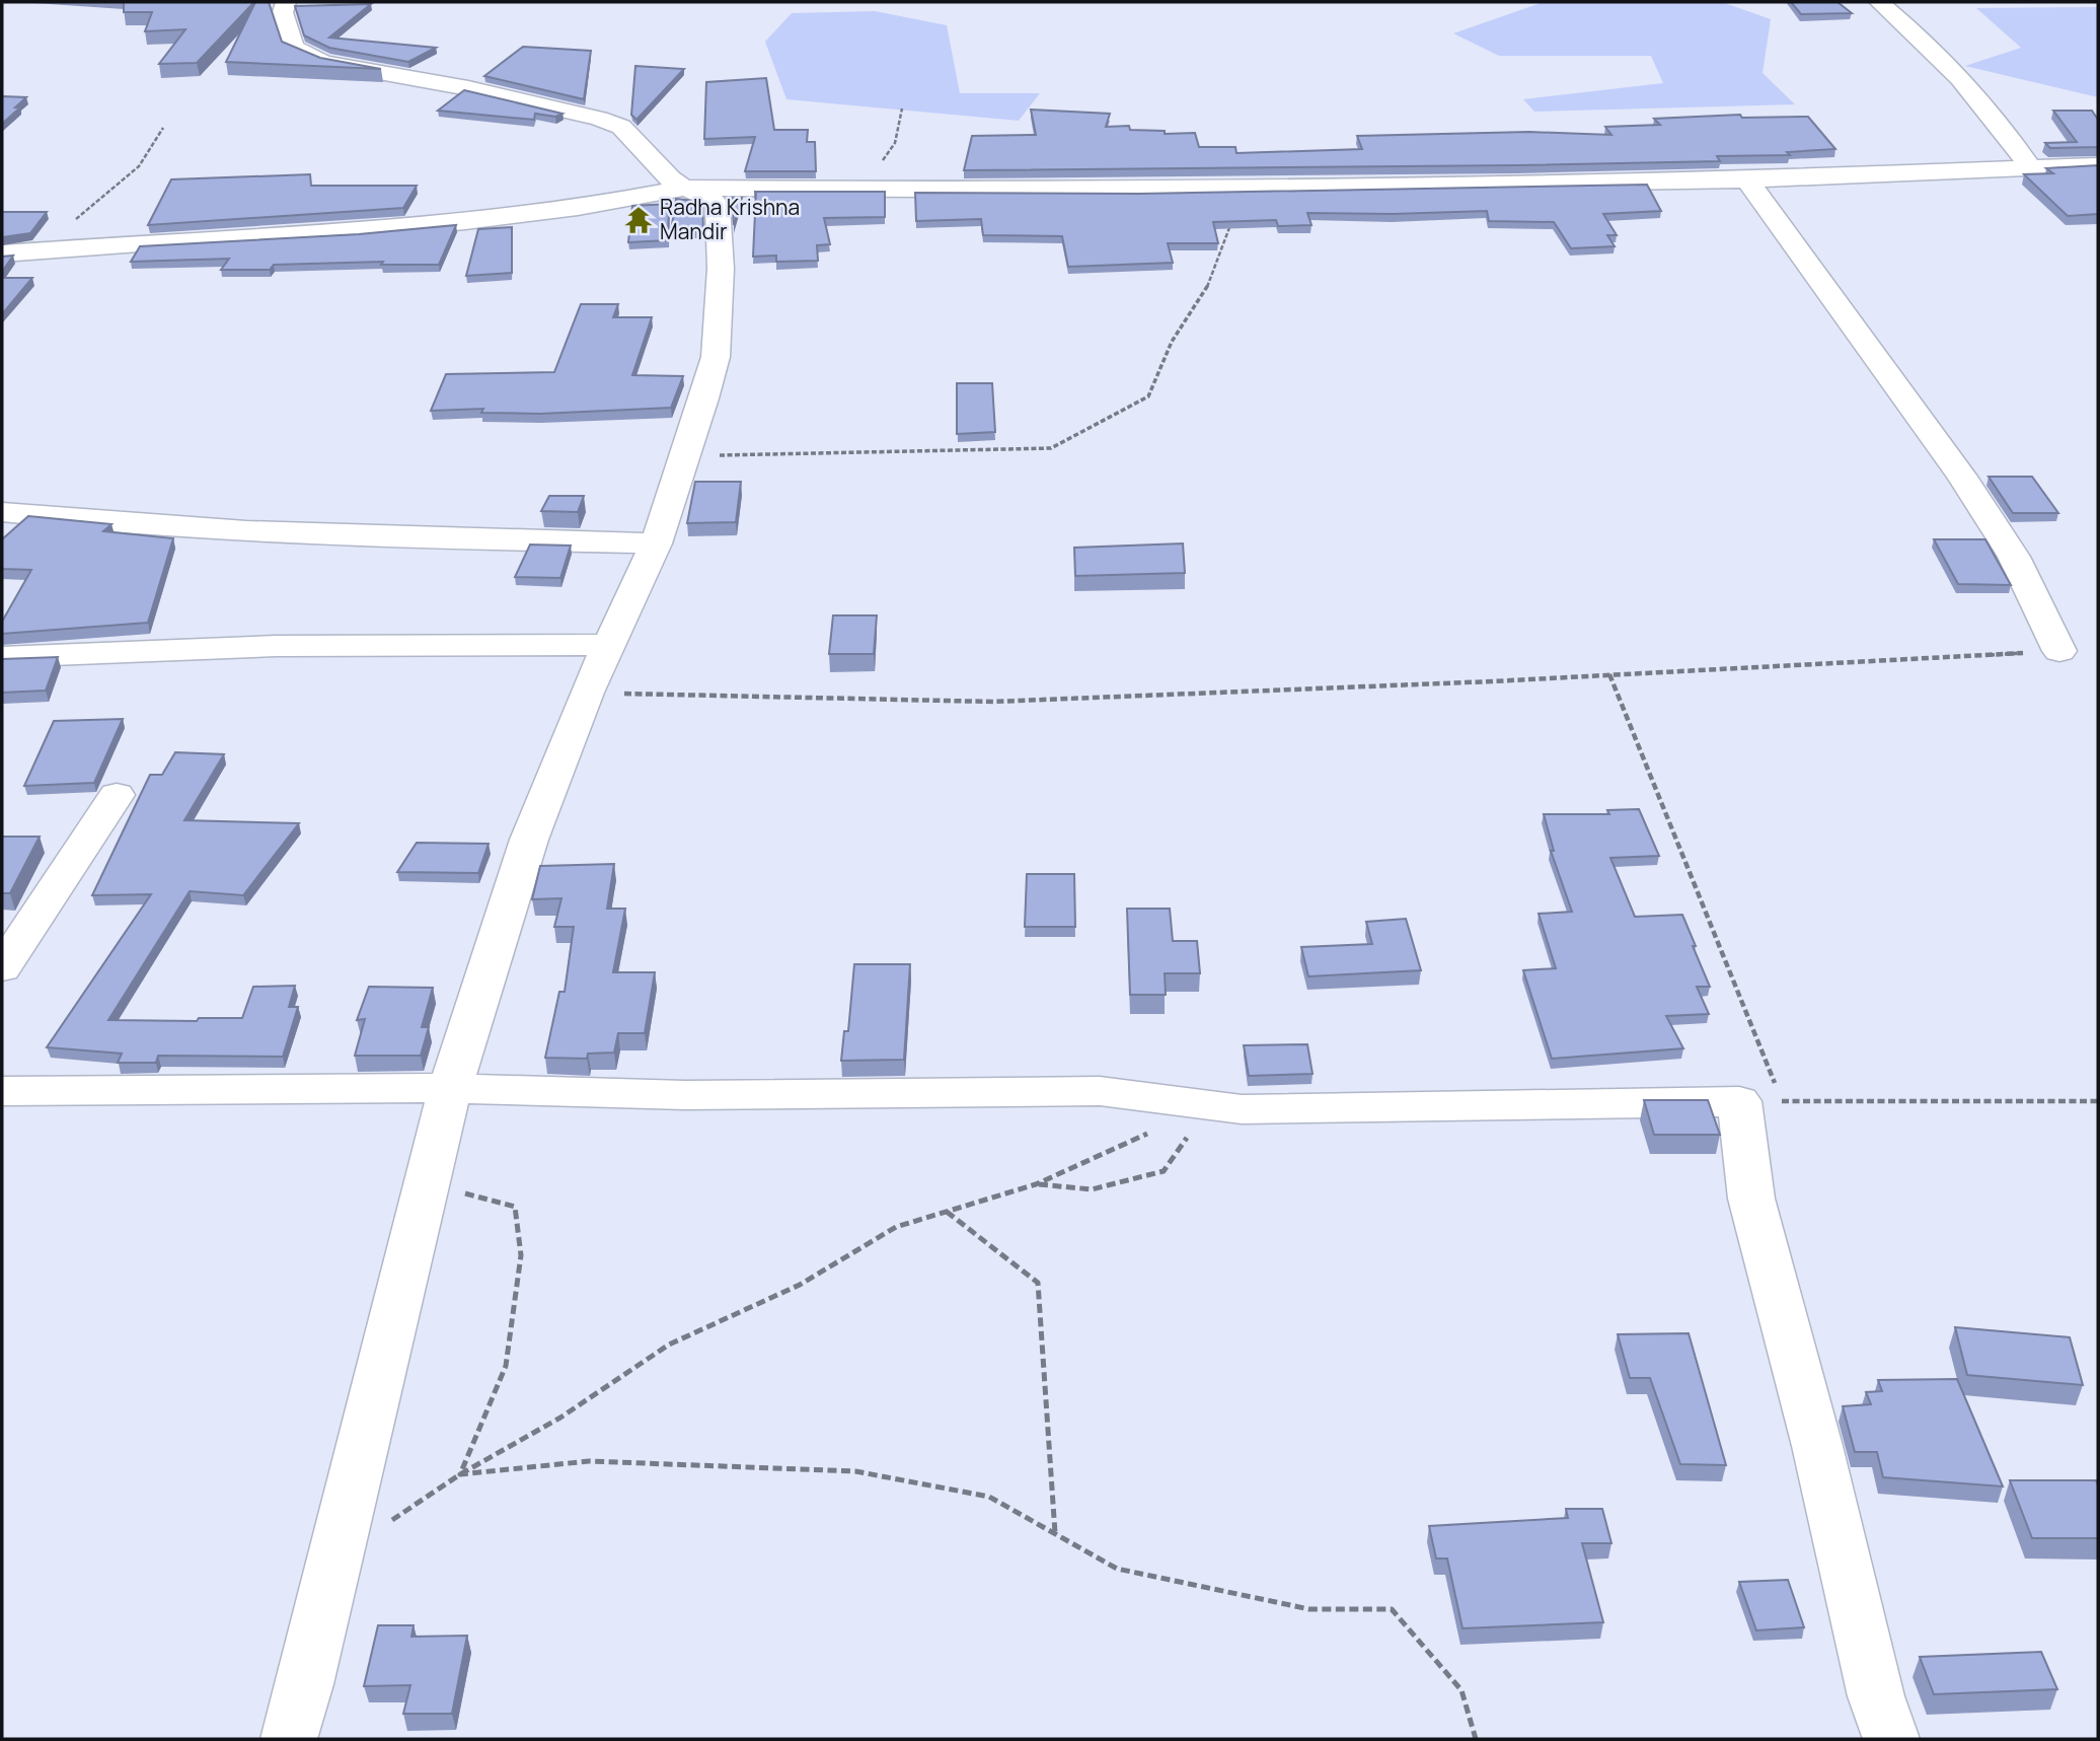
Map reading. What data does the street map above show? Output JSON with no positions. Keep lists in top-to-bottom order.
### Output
{
  "places": {
    "temple": ["Radha Krishna Mandir"]
  }
}
